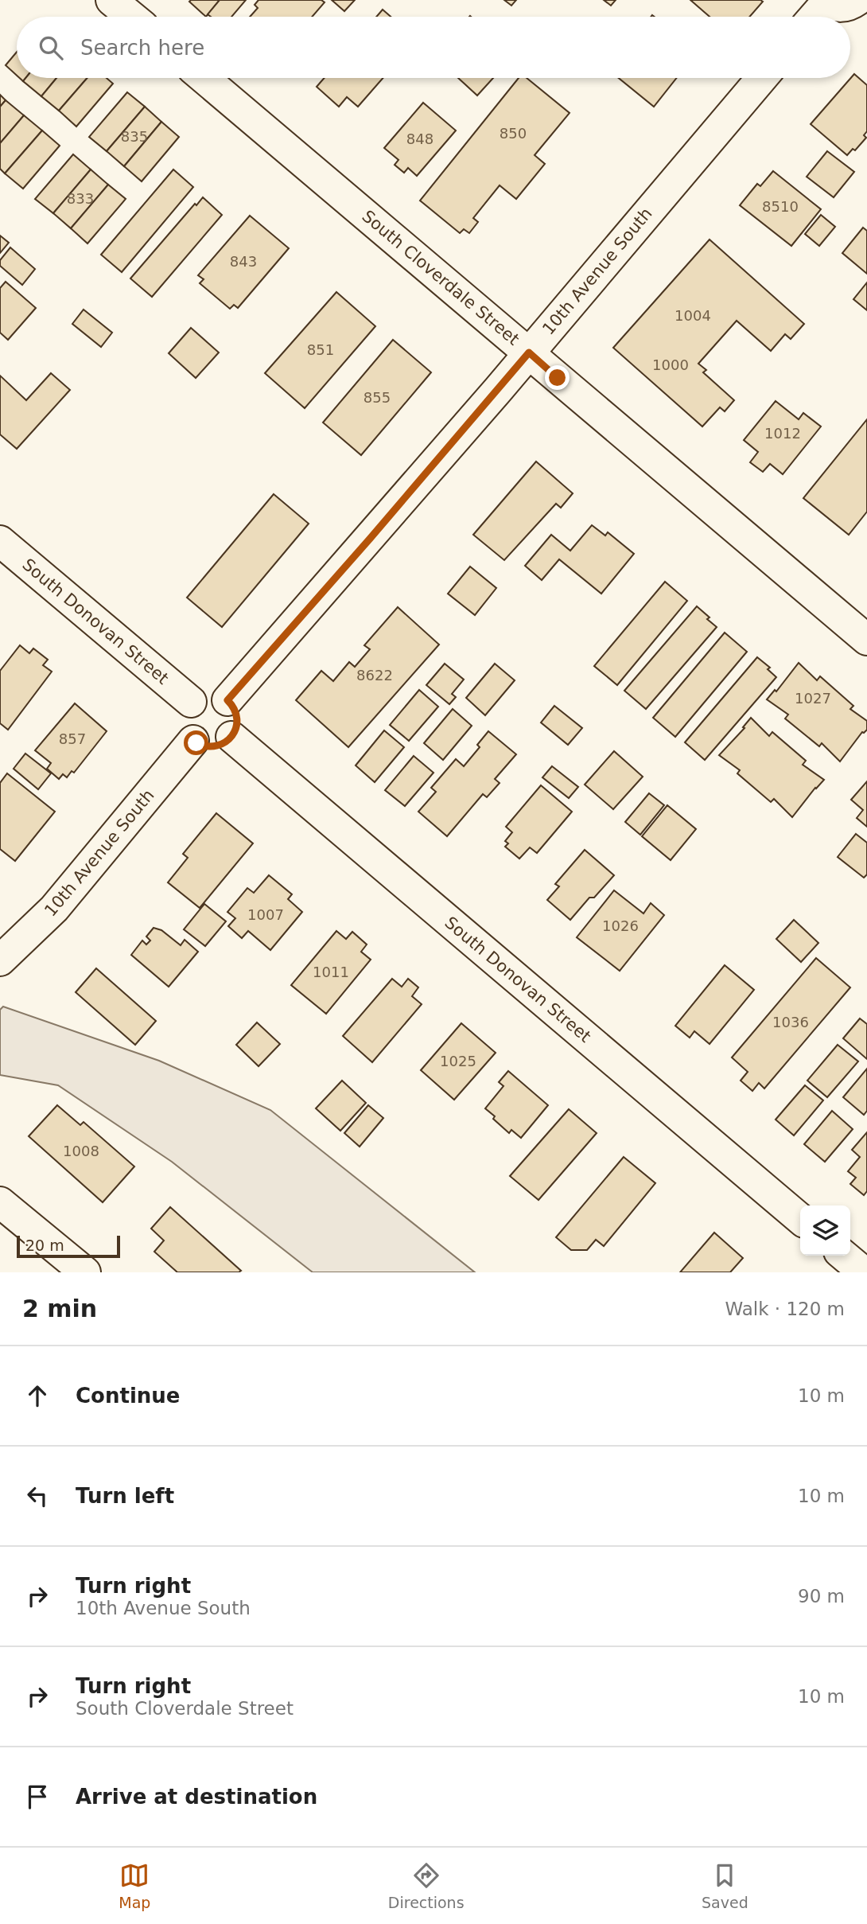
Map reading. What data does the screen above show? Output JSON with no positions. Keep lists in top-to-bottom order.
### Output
{
  "streets": {
    "street": ["10th Avenue South", "South Cloverdale Street", "South Donovan Street"]
  },
  "crossings": [
    ["10th Avenue South", "South Cloverdale Street"],
    ["10th Avenue South", "South Donovan Street"]
  ],
  "house_numbers": [
    "850",
    "835",
    "848",
    "833",
    "8510",
    "843",
    "1004",
    "851",
    "1000",
    "855",
    "1012",
    "8622",
    "1027",
    "857",
    "1007",
    "1026",
    "1011",
    "1036",
    "1025",
    "1008"
  ],
  "scale_bar": "20 m",
  "page": {
    "search": "Search here",
    "scale": "20 m",
    "heading": ["2 min", "Walk · 120 m"],
    "list": [
      ["Continue", "10 m"],
      ["Turn left", "10 m"],
      ["Turn right", "10th Avenue South", "90 m"],
      ["Turn right", "South Cloverdale Street", "10 m"],
      "Arrive at destination"
    ],
    "nav": ["Map", "Directions", "Saved"]
  }
}
